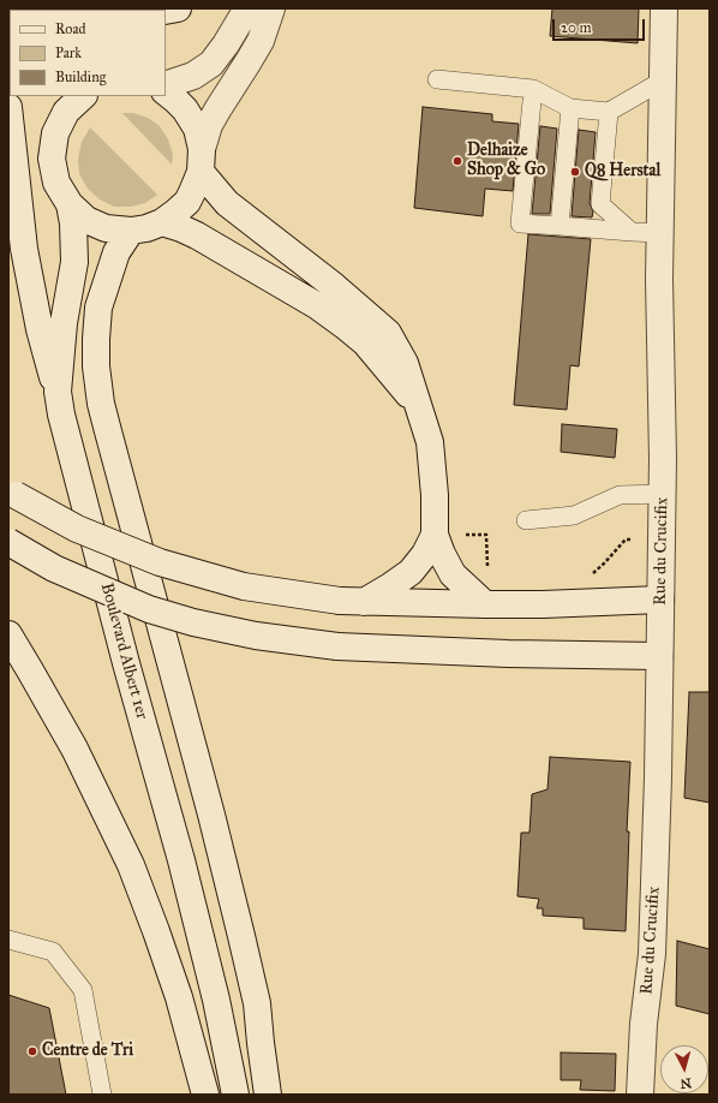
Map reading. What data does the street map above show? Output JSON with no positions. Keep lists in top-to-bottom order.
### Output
{
  "streets": {
    "main road": ["Rue du Crucifix", "Boulevard Albert 1er"]
  },
  "places": ["Delhaize Shop & Go", "Q8 Herstal", "Centre de Tri"],
  "legend": ["Road", "Park", "Building"],
  "scale_bar": "20 m",
  "north": "bottom"
}
